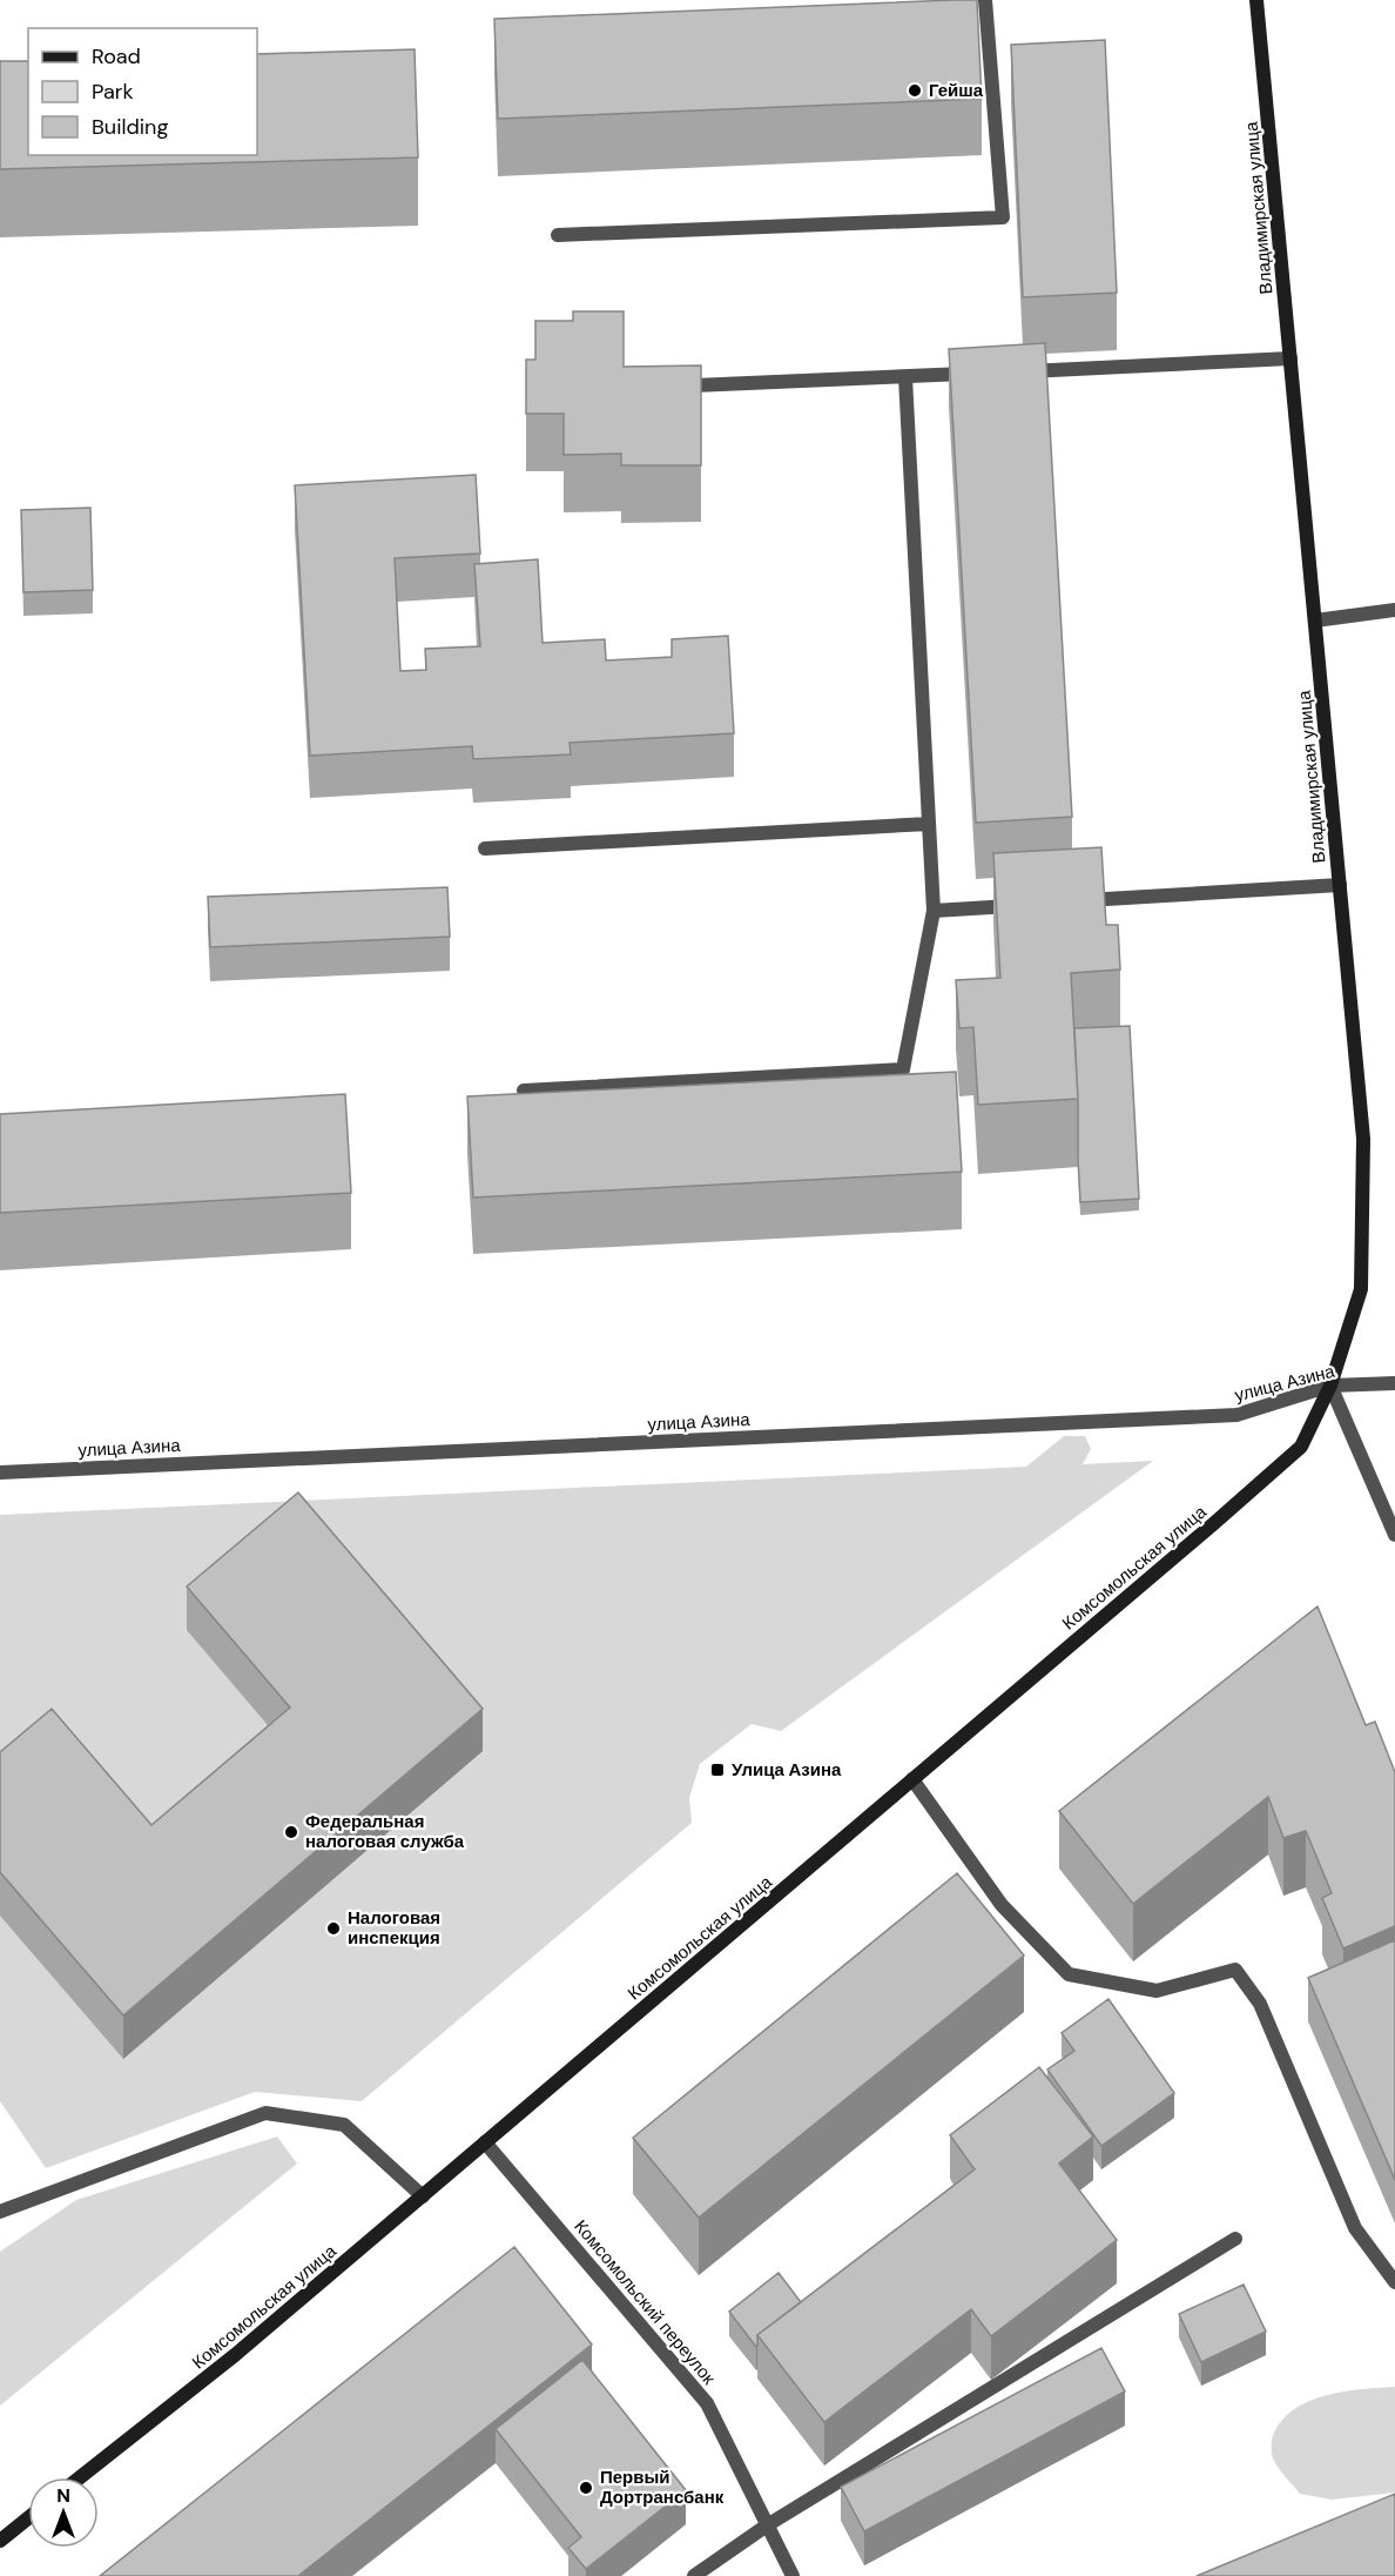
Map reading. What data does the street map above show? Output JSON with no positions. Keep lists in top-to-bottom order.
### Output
{
  "streets": {
    "main road": ["Владимирская улица", "Комсомольская улица"],
    "street": ["улица Азина", "Комсомольский переулок"]
  },
  "crossings": [
    ["Владимирская улица", "улица Азина"],
    ["Владимирская улица", "Комсомольская улица"],
    ["улица Азина", "Комсомольская улица"],
    ["Комсомольская улица", "Комсомольский переулок"]
  ],
  "places": {
    "other": [
      "Гейша",
      "Федеральная налоговая служба",
      "Налоговая инспекция",
      "Первый Дортрансбанк"
    ],
    "transit": ["Улица Азина"]
  },
  "legend": ["Road", "Park", "Building"],
  "north": "top"
}
